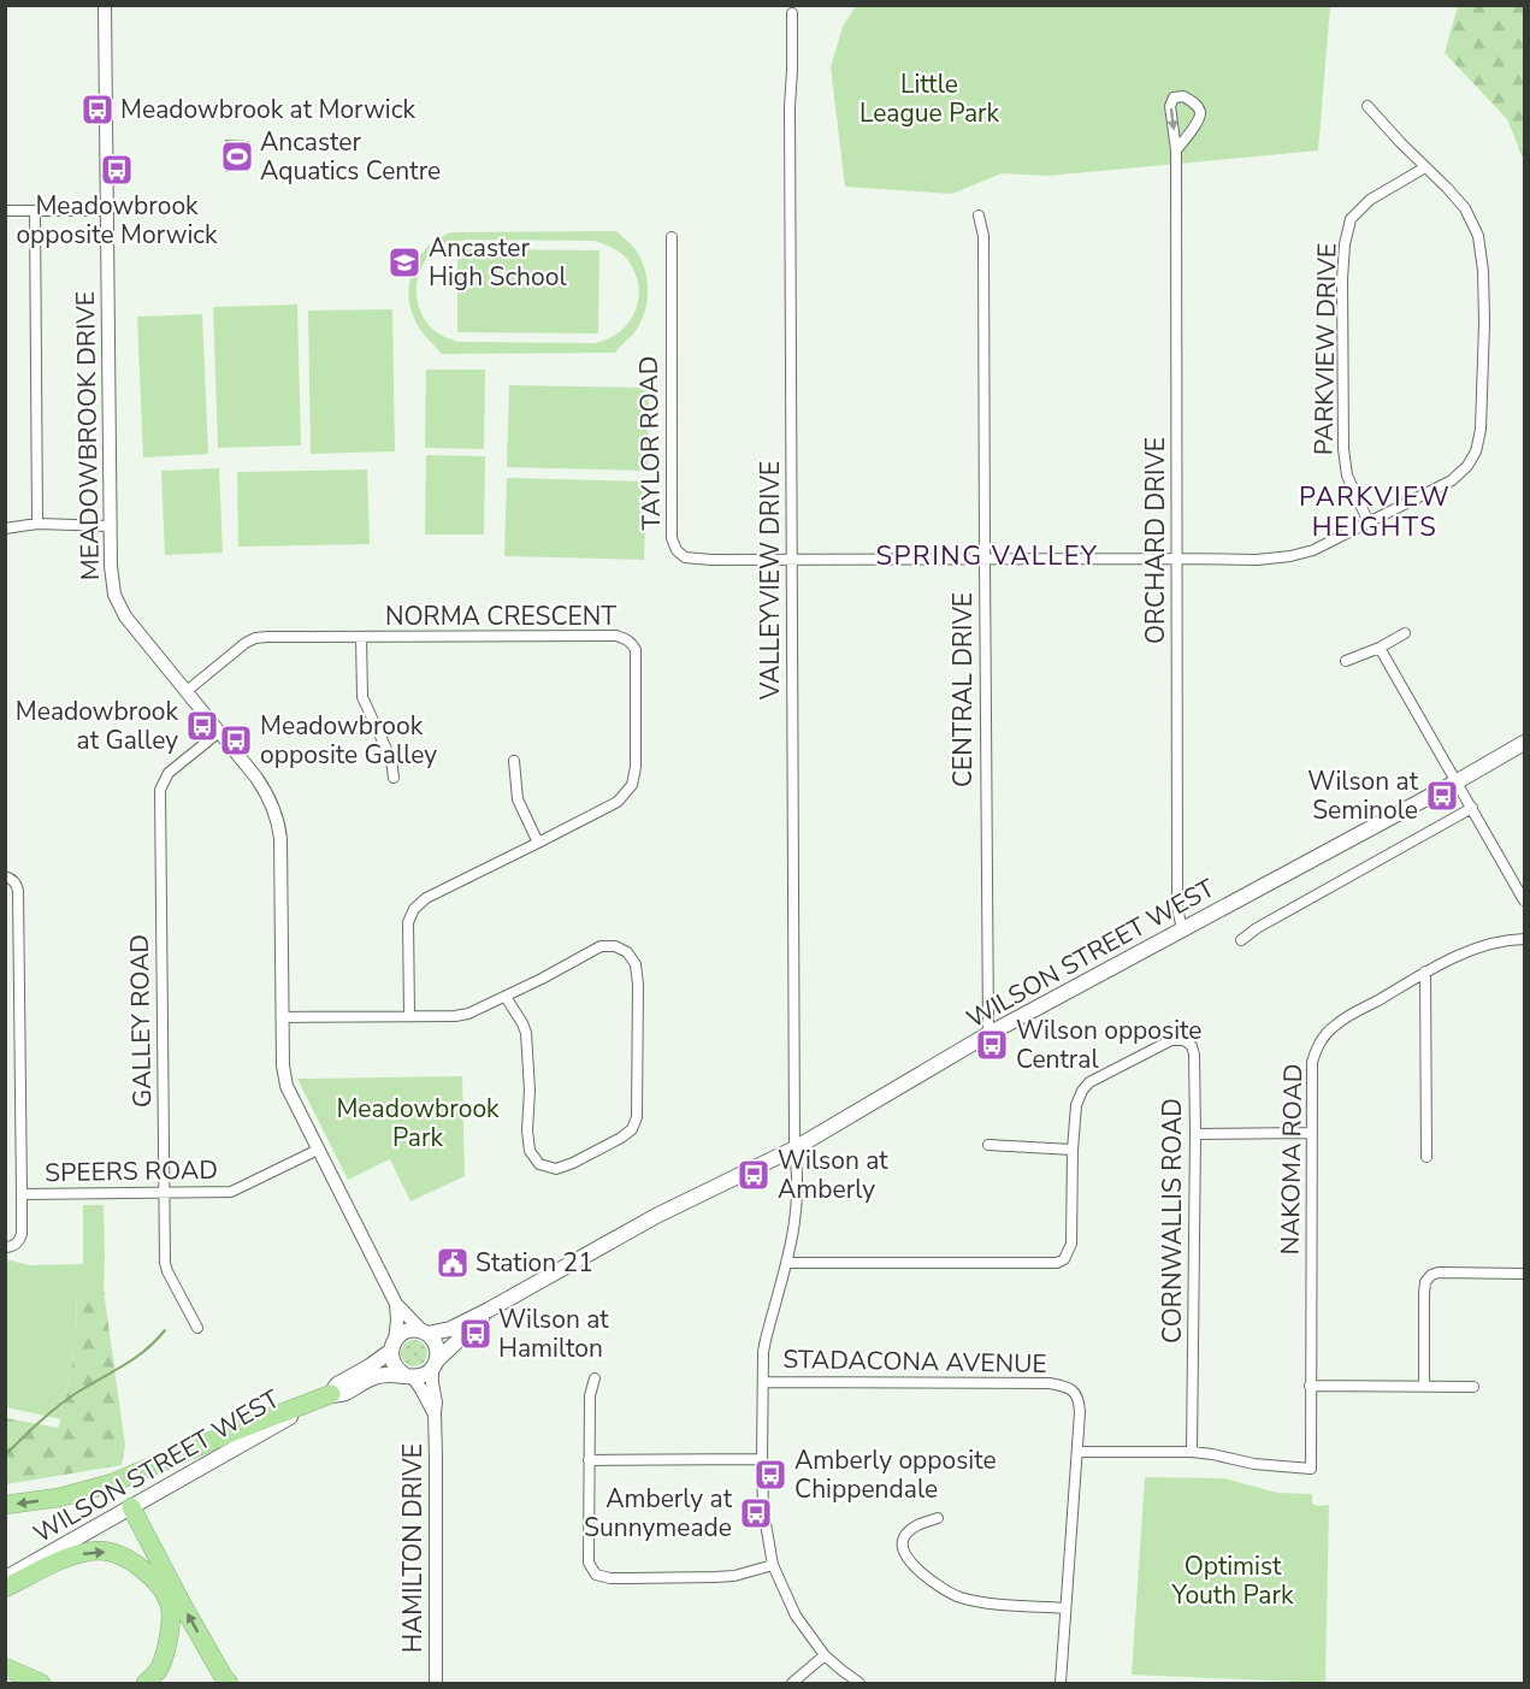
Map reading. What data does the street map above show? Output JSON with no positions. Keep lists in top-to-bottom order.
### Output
{
  "streets": {
    "main road": ["WILSON STREET WEST"],
    "street": [
      "PARKVIEW DRIVE",
      "MEADOWBROOK DRIVE",
      "TAYLOR ROAD",
      "ORCHARD DRIVE",
      "VALLEYVIEW DRIVE",
      "NORMA CRESCENT",
      "CENTRAL DRIVE",
      "GALLEY ROAD",
      "NAKOMA ROAD",
      "SPEERS ROAD",
      "CORNWALLIS ROAD",
      "STADACONA AVENUE",
      "HAMILTON DRIVE"
    ]
  },
  "crossings": [
    ["PARKVIEW DRIVE", "TAYLOR ROAD"],
    ["MEADOWBROOK DRIVE", "NORMA CRESCENT"],
    ["MEADOWBROOK DRIVE", "WILSON STREET WEST"],
    ["MEADOWBROOK DRIVE", "GALLEY ROAD"],
    ["MEADOWBROOK DRIVE", "SPEERS ROAD"],
    ["MEADOWBROOK DRIVE", "HAMILTON DRIVE"],
    ["TAYLOR ROAD", "ORCHARD DRIVE"],
    ["TAYLOR ROAD", "VALLEYVIEW DRIVE"],
    ["TAYLOR ROAD", "CENTRAL DRIVE"],
    ["ORCHARD DRIVE", "WILSON STREET WEST"],
    ["VALLEYVIEW DRIVE", "WILSON STREET WEST"],
    ["VALLEYVIEW DRIVE", "CORNWALLIS ROAD"],
    ["VALLEYVIEW DRIVE", "STADACONA AVENUE"],
    ["CENTRAL DRIVE", "WILSON STREET WEST"],
    ["WILSON STREET WEST", "HAMILTON DRIVE"],
    ["GALLEY ROAD", "SPEERS ROAD"],
    ["NAKOMA ROAD", "CORNWALLIS ROAD"]
  ],
  "districts": ["PARKVIEW HEIGHTS", "SPRING VALLEY"],
  "parks": ["Little League Park", "Meadowbrook Park", "Optimist Youth Park"],
  "places": {
    "bus stop": [
      "Meadowbrook at Morwick",
      "Meadowbrook opposite Morwick",
      "Meadowbrook at Galley",
      "Meadowbrook opposite Galley",
      "Wilson at Seminole",
      "Wilson opposite Central",
      "Wilson at Amberly",
      "Wilson at Hamilton",
      "Amberly opposite Chippendale",
      "Amberly at Sunnymeade"
    ],
    "sports": ["Ancaster Aquatics Centre"],
    "school or university": ["Ancaster High School"],
    "public building": ["Station 21"]
  }
}
